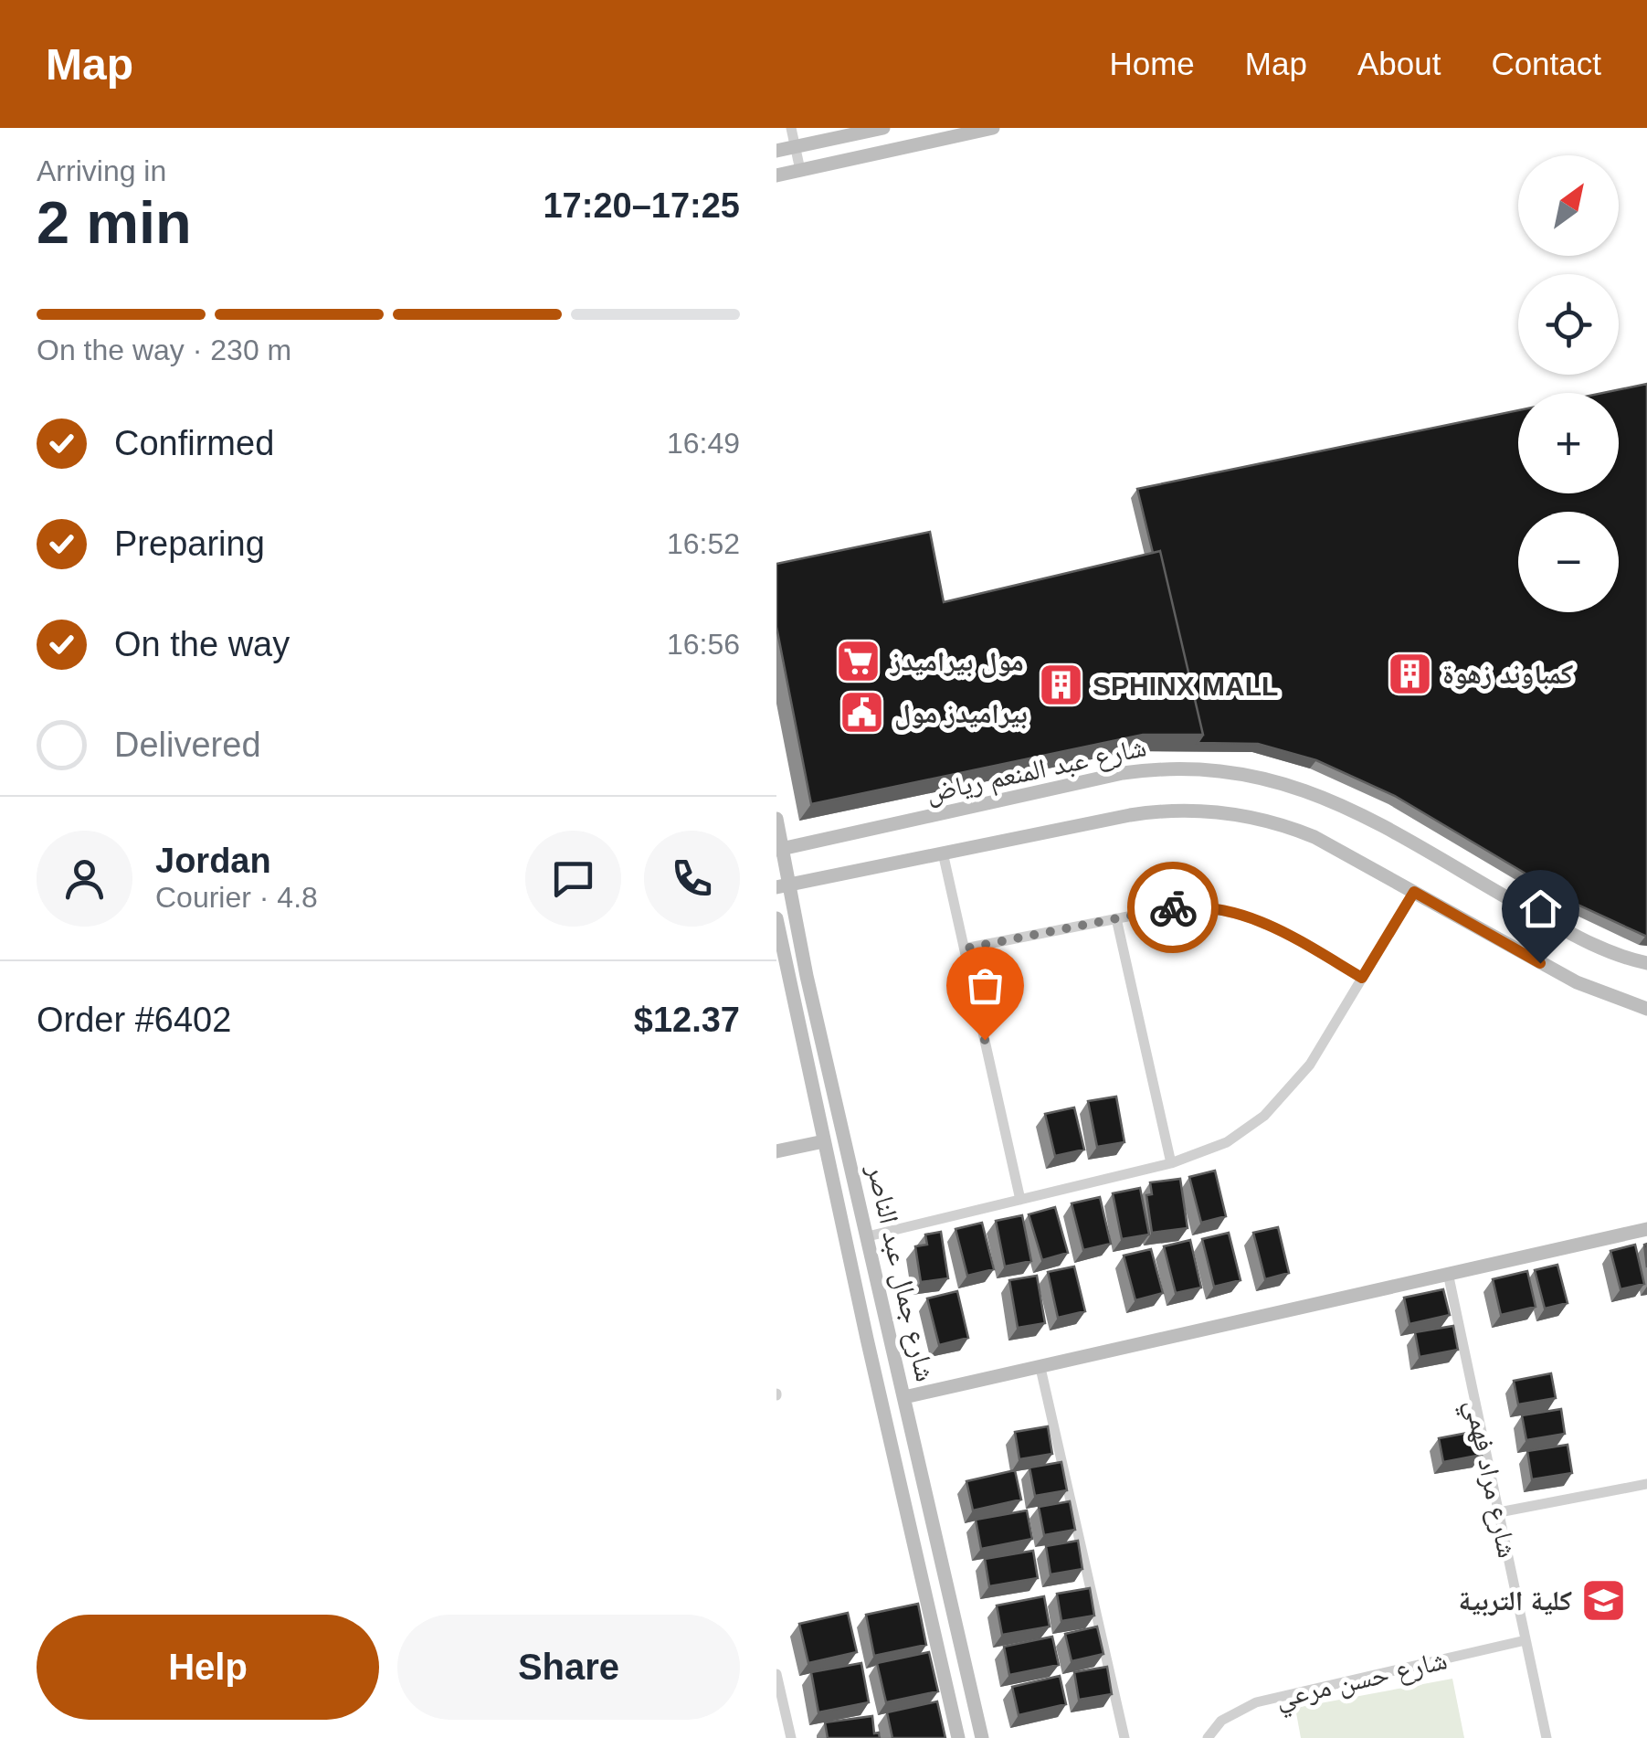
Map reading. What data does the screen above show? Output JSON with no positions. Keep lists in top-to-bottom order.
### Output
{
  "streets": {
    "street": [
      "شارع عبد المنعم رياض",
      "شارع جمال عبد الناصر",
      "شارع مراد فهمي",
      "شارع حسن مرعي"
    ]
  },
  "crossings": [
    ["شارع عبد المنعم رياض", "شارع جمال عبد الناصر"],
    ["شارع مراد فهمي", "شارع حسن مرعي"]
  ],
  "places": {
    "supermarket": ["مول بيراميدز"],
    "building": ["كمباوند زهوة", "SPHINX MALL"],
    "public building": ["بيراميدز مول"],
    "school or university": ["كلية التربية"]
  },
  "north": "top right",
  "page": {
    "header": "Map",
    "nav": [
      "Home",
      "Map",
      "About",
      "Contact"
    ],
    "heading": ["2 min", "Arriving in", "17:20–17:25"],
    "panel": [
      "Jordan",
      "Courier · 4.8",
      "Order #6402",
      "$12.37"
    ],
    "map_buttons": ["+", "−"],
    "bar": "On the way · 230 m",
    "list": [
      ["Confirmed", "16:49"],
      ["Preparing", "16:52"],
      ["On the way", "16:56"],
      "Delivered"
    ],
    "buttons": ["Help", "Share"]
  }
}
